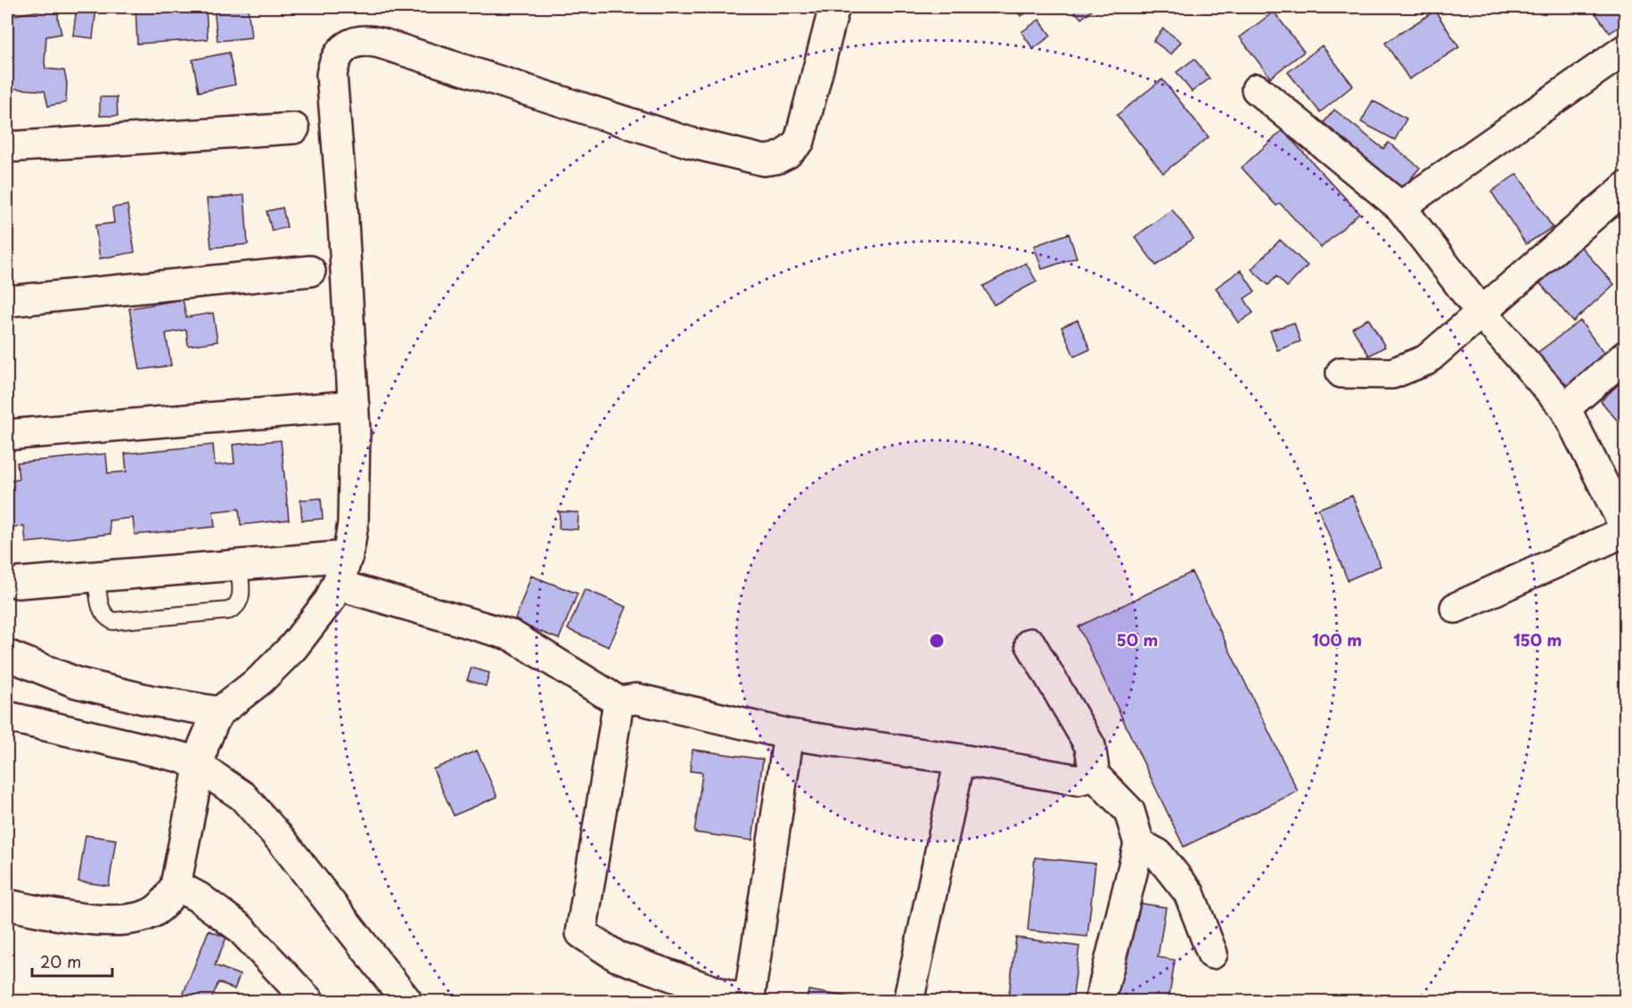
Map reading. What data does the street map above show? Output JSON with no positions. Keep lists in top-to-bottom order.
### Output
{
  "scale_bar": "20 m",
  "rings": ["50 m", "100 m", "150 m"]
}
